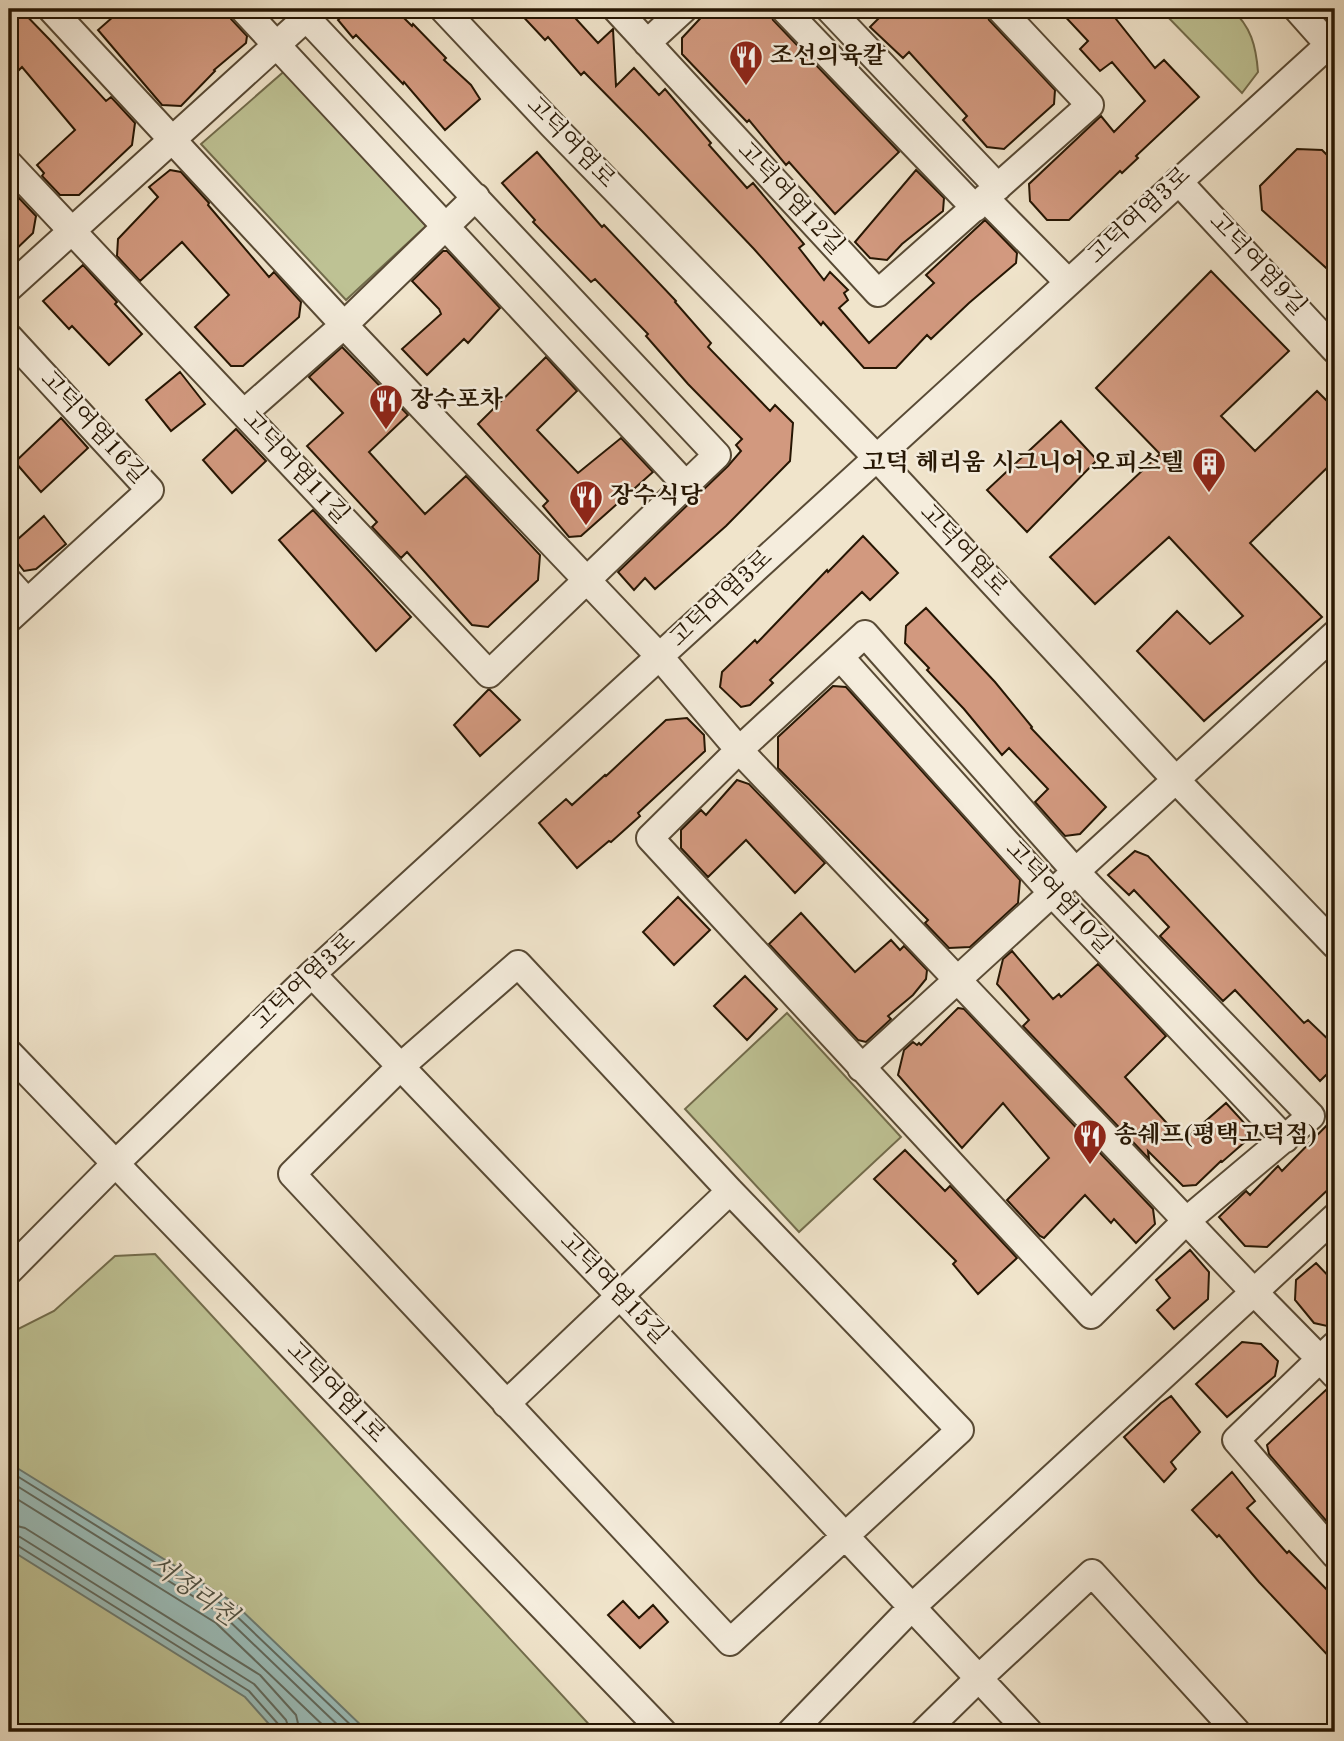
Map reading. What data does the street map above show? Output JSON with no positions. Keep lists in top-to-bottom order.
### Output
{
  "streets": {
    "street": [
      "고덕여염로",
      "고덕여염12길",
      "고덕여염3로",
      "고덕여염9길",
      "고덕여염16길",
      "고덕여염11길",
      "고덕여염10길",
      "고덕여염15길",
      "고덕여염1로"
    ]
  },
  "crossings": [
    ["고덕여염로", "고덕여염3로"],
    ["고덕여염3로", "고덕여염9길"],
    ["고덕여염3로", "고덕여염15길"],
    ["고덕여염3로", "고덕여염1로"]
  ],
  "water": ["서정리천"],
  "places": {
    "restaurant": [
      "조선의육칼",
      "장수포차",
      "장수식당",
      "송쉐프(평택고덕점)"
    ],
    "building": ["고덕 헤리움 시그니어 오피스텔"]
  }
}
